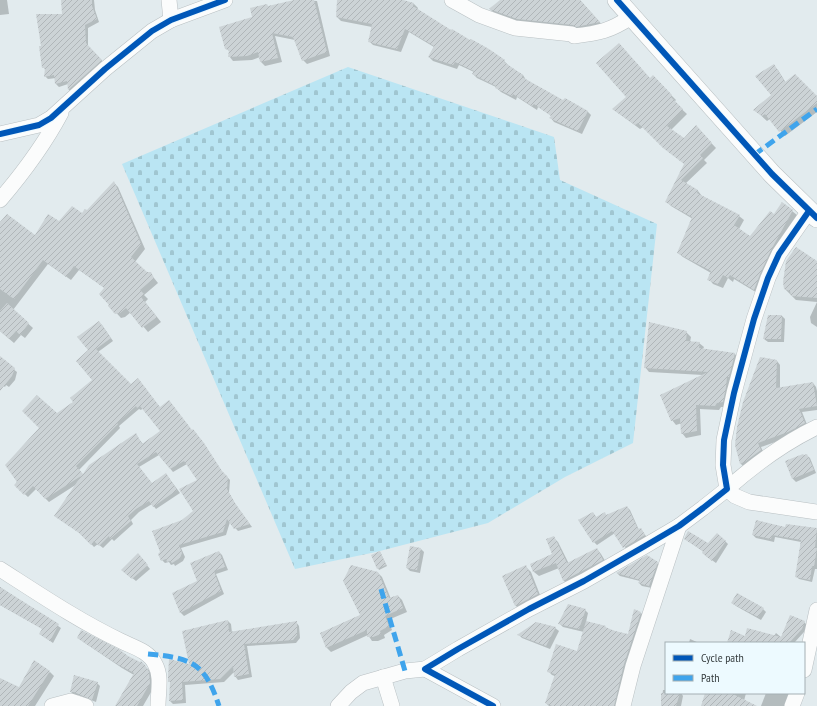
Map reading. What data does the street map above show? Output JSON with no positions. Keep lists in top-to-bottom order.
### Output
{
  "legend": ["Cycle path", "Path"]
}
